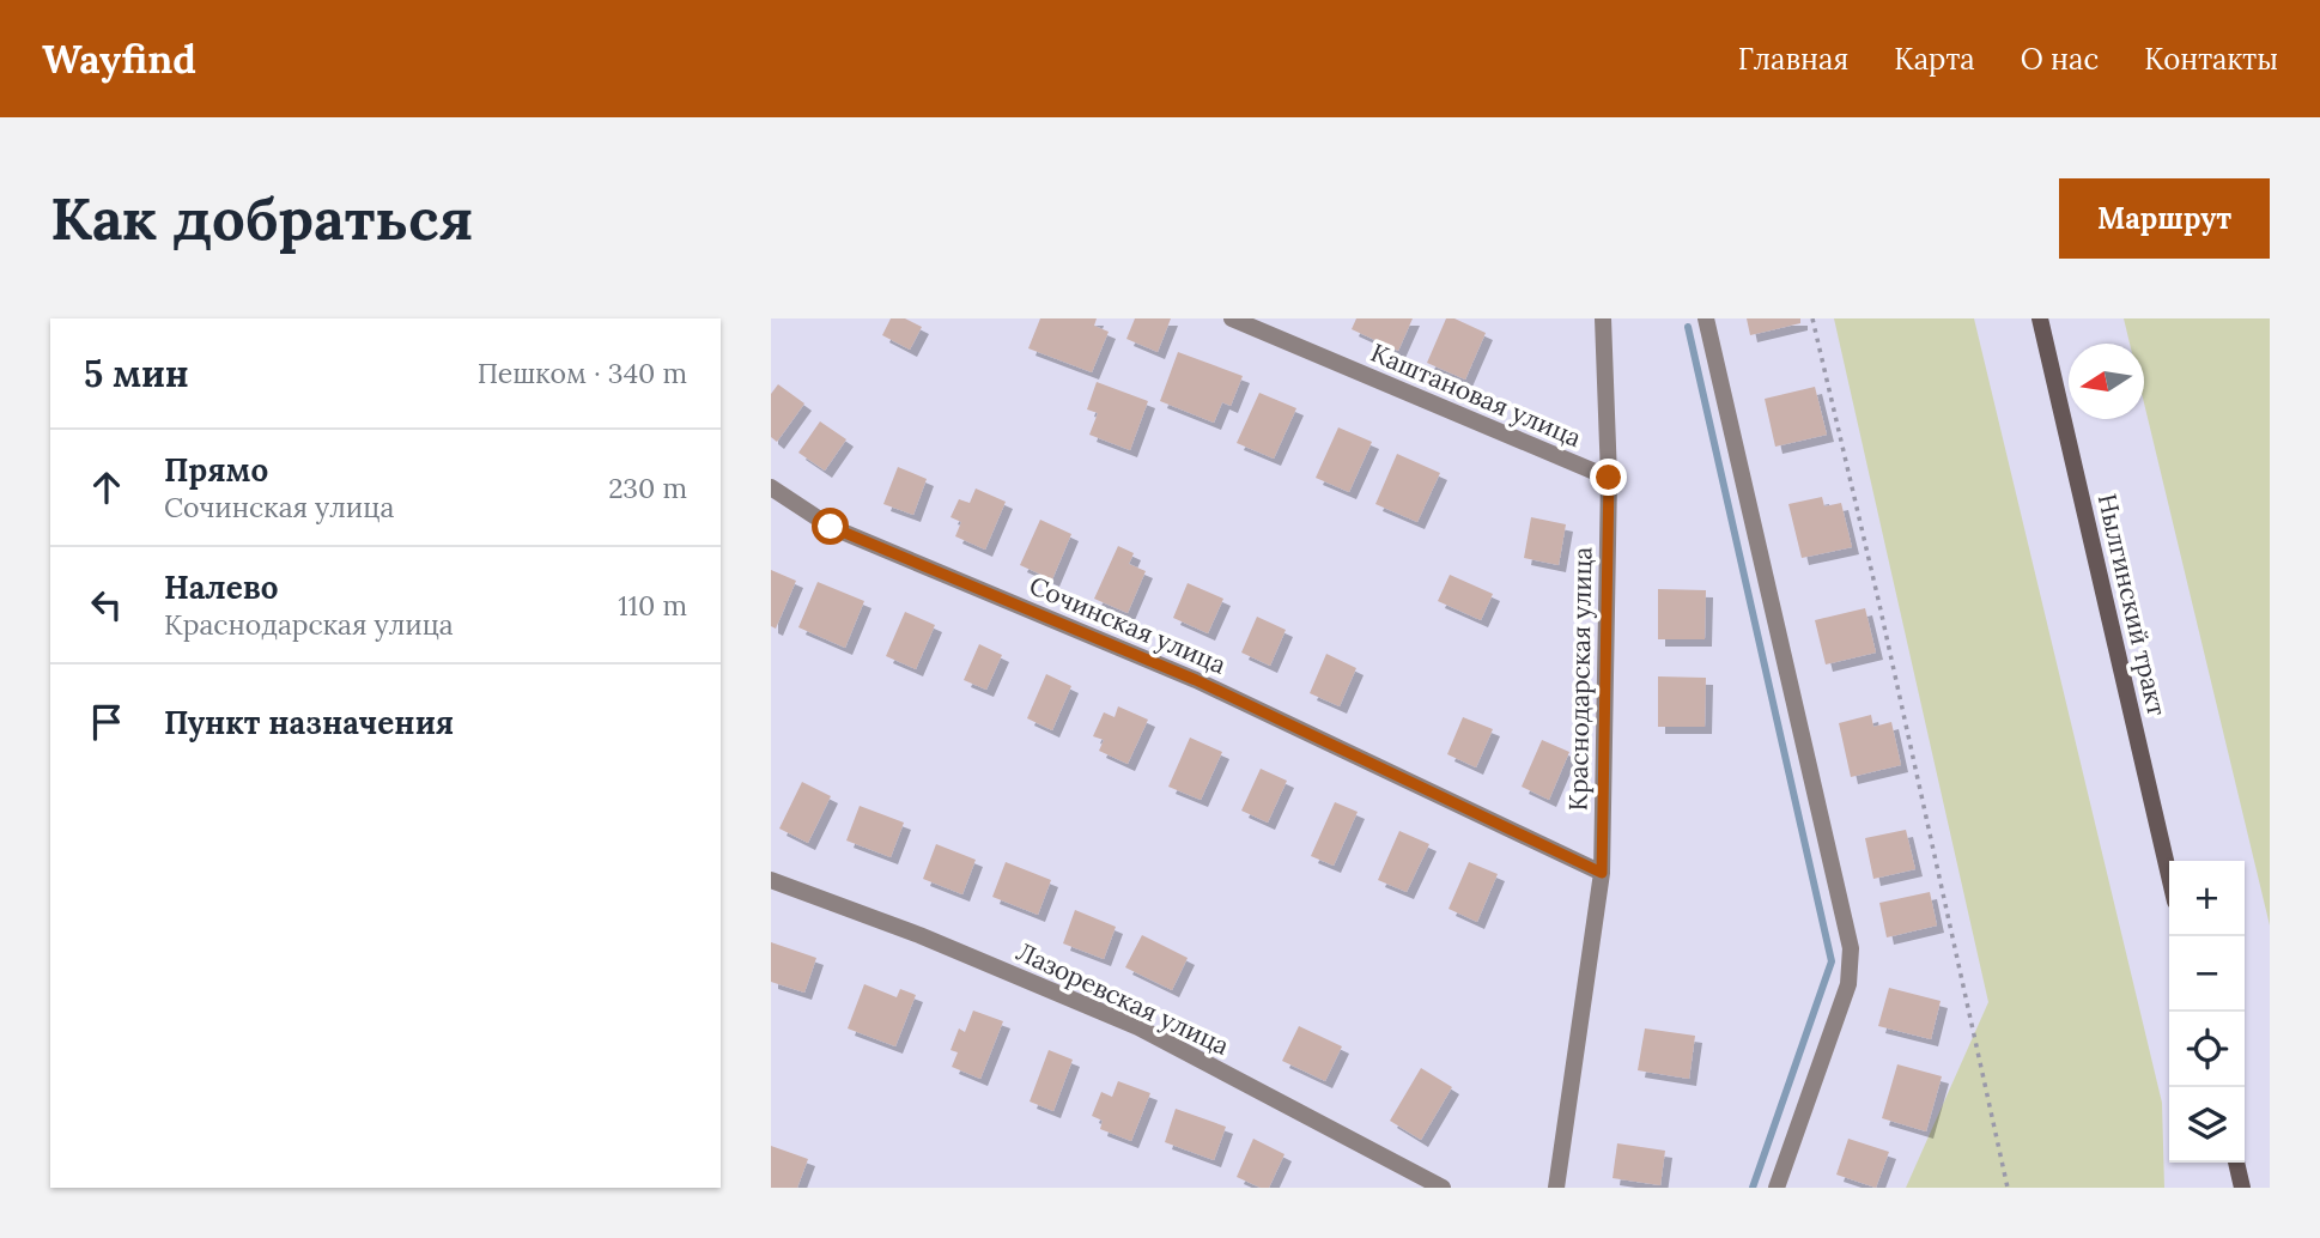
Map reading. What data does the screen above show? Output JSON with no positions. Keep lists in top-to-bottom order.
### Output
{
  "streets": {
    "main road": ["Нылгинский тракт"],
    "street": [
      "Каштановая улица",
      "Сочинская улица",
      "Краснодарская улица",
      "Лазоревская улица"
    ]
  },
  "crossings": [
    ["Каштановая улица", "Краснодарская улица"],
    ["Сочинская улица", "Краснодарская улица"]
  ],
  "north": "left",
  "page": {
    "header": "Wayfind",
    "nav": [
      "Главная",
      "Карта",
      "О нас",
      "Контакты"
    ],
    "buttons": "Маршрут",
    "title": "Как добраться",
    "heading": ["5 мин", "Пешком · 340 m"],
    "list": [
      ["Прямо", "Сочинская улица", "230 m"],
      ["Налево", "Краснодарская улица", "110 m"],
      "Пункт назначения"
    ],
    "map_buttons": ["+", "−"]
  }
}
